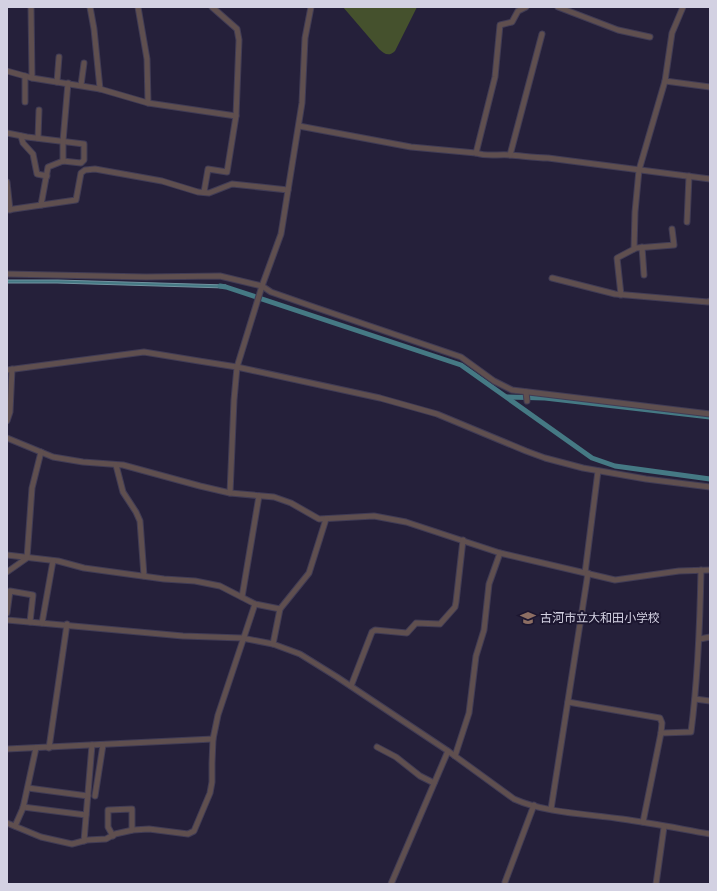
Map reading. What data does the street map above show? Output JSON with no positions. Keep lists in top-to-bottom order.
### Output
{
  "places": {
    "school or university": ["古河市立大和田小学校"]
  }
}
